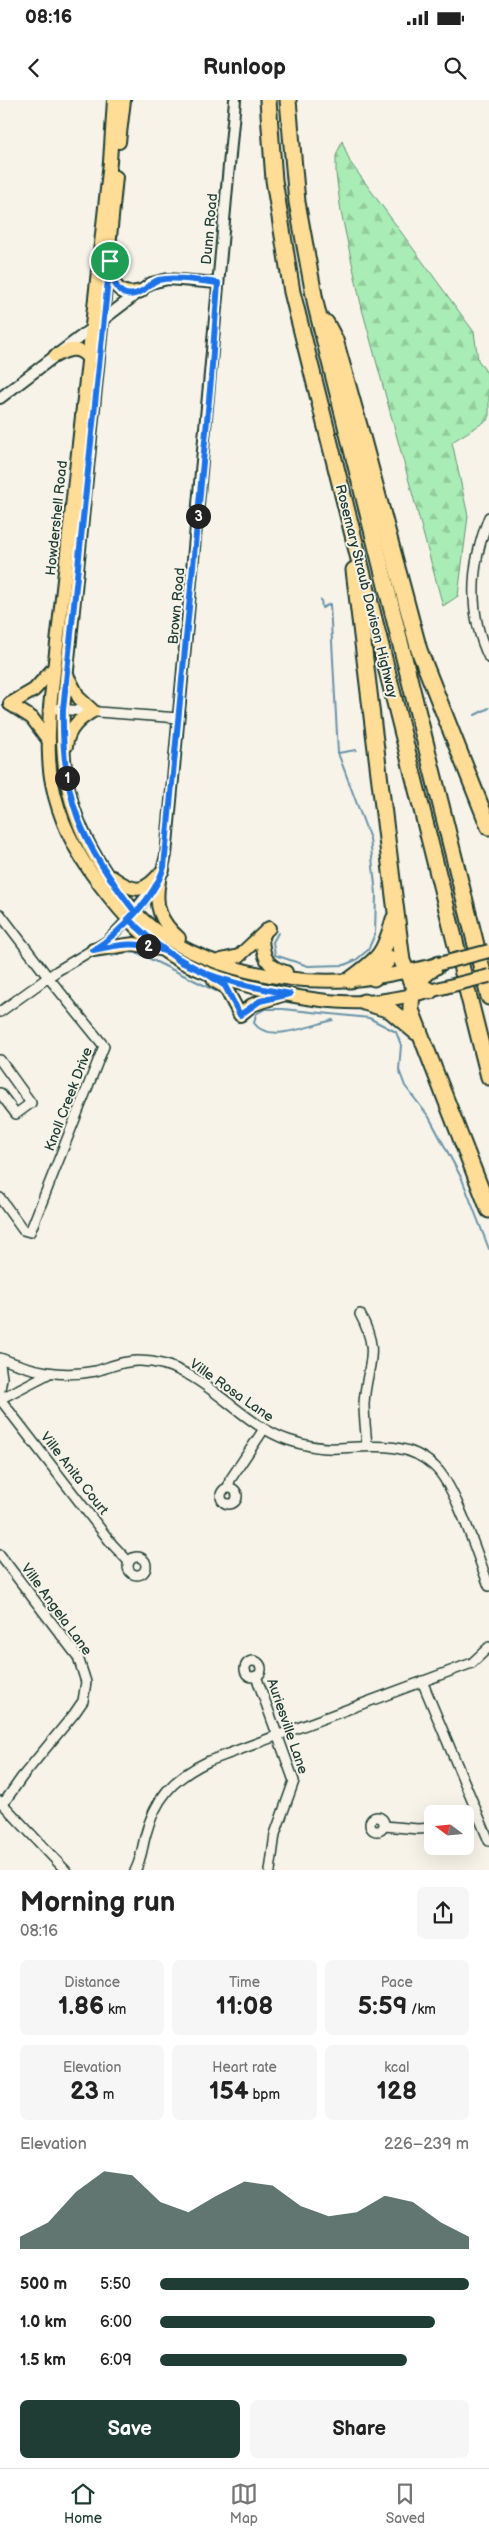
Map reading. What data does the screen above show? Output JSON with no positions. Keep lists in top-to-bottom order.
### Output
{
  "streets": {
    "highway": ["Rosemary Straub Davison Highway"],
    "main road": ["Howdershell Road"],
    "street": [
      "Dunn Road",
      "Brown Road",
      "Knoll Creek Drive",
      "Ville Rosa Lane",
      "Ville Anita Court",
      "Ville Angela Lane",
      "Auriesville Lane"
    ]
  },
  "crossings": [
    ["Dunn Road", "Howdershell Road"],
    ["Dunn Road", "Brown Road"],
    ["Howdershell Road", "Brown Road"]
  ],
  "north": "left",
  "page": {
    "status": "08:16",
    "header": "Runloop",
    "pins": ["3", "1", "2"],
    "heading": ["Morning run", "08:16"],
    "stats": [
      ["Distance", "1.86 km"],
      ["Time", "11:08"],
      ["Pace", "5:59 /km"],
      ["Elevation", "23 m"],
      ["Heart rate", "154 bpm"],
      ["kcal", "128"]
    ],
    "chart": ["Elevation", "226–239 m"],
    "list": [
      {
        "name": "500 m",
        "note": "5:50"
      },
      {
        "name": "1.0 km",
        "note": "6:00"
      },
      {
        "name": "1.5 km",
        "note": "6:09"
      }
    ],
    "buttons": ["Save", "Share"],
    "tabs": ["Home", "Map", "Saved"]
  }
}
